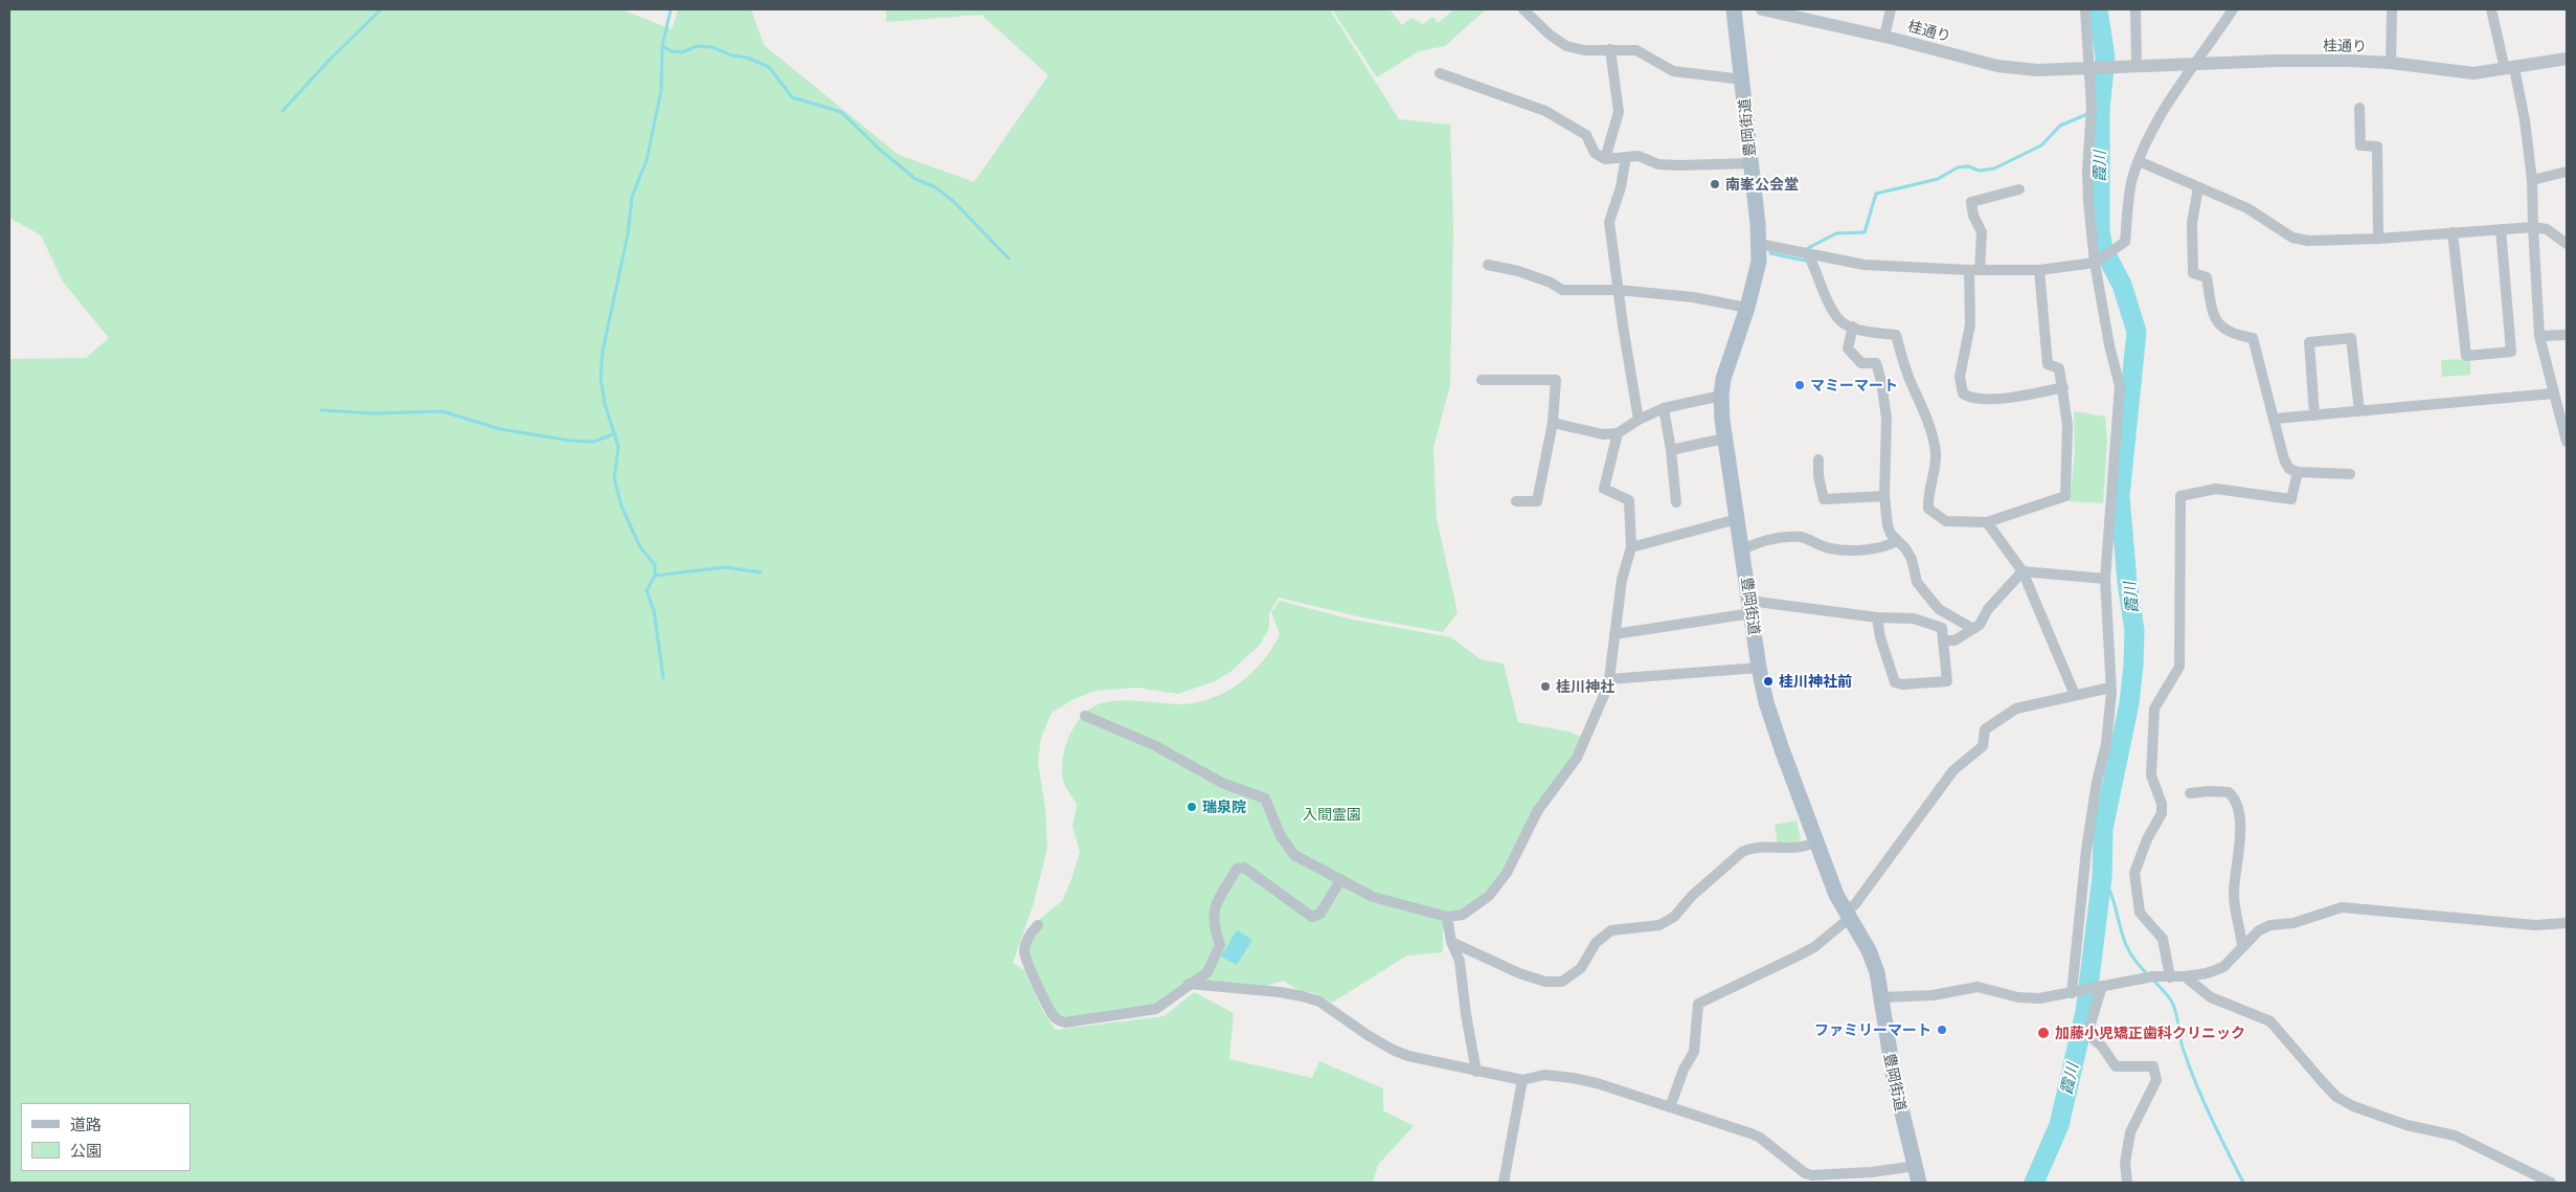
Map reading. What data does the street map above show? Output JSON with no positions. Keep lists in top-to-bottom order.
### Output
{
  "streets": {
    "main road": ["豊岡街道"],
    "street": ["桂通り"]
  },
  "water": ["霞川"],
  "parks": ["入間霊園"],
  "places": [
    "南峯公会堂",
    "マミーマート",
    "桂川神社前",
    "桂川神社",
    "瑞泉院",
    "ファミリーマート",
    "加藤小児矯正歯科クリニック"
  ],
  "legend": ["道路", "公園"]
}
